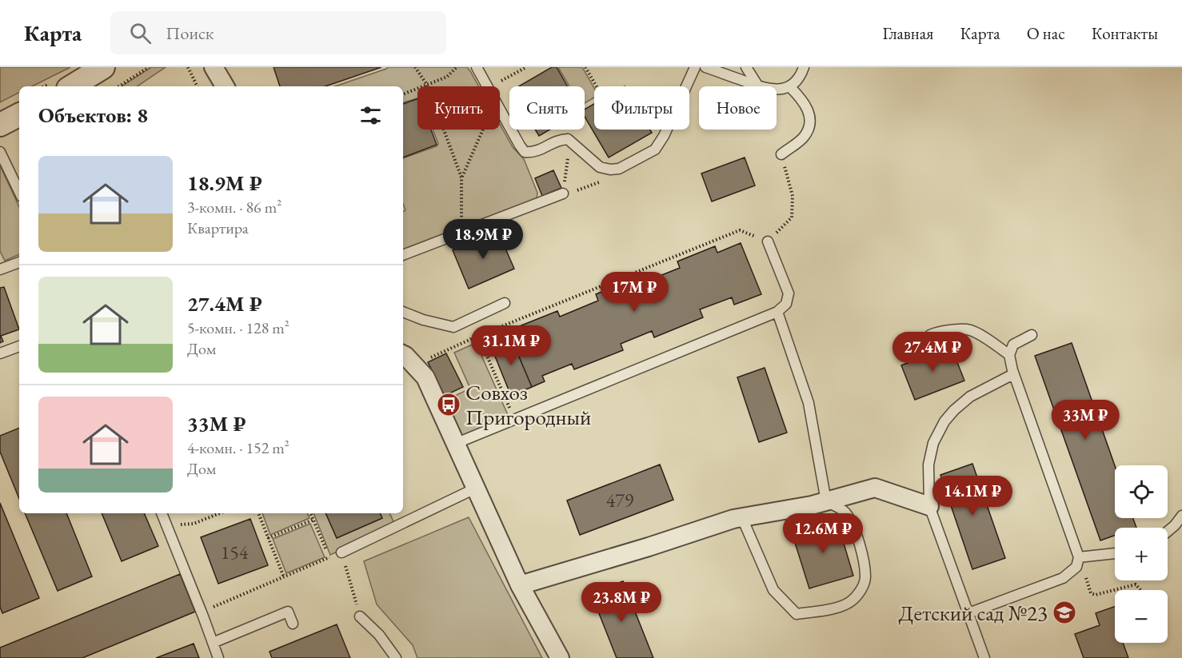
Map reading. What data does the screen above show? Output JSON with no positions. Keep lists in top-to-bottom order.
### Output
{
  "places": {
    "bus stop": ["Совхоз Пригородный"],
    "school or university": ["Детский сад №23"]
  },
  "house_numbers": ["479", "154"],
  "page": {
    "header": "Карта",
    "search": "Поиск",
    "nav": [
      "Главная",
      "Карта",
      "О нас",
      "Контакты"
    ],
    "chip": [
      "Купить",
      "Снять",
      "Фильтры",
      "Новое"
    ],
    "heading": "Объектов: 8",
    "list": [
      {
        "name": "18.9M ₽",
        "note": "3-комн. · 86 m² · Квартира"
      },
      {
        "name": "27.4M ₽",
        "note": "5-комн. · 128 m² · Дом"
      },
      {
        "name": "33M ₽",
        "note": "4-комн. · 152 m² · Дом"
      }
    ],
    "price": [
      "18.9M ₽",
      "17M ₽",
      "31.1M ₽",
      "27.4M ₽",
      "33M ₽",
      "14.1M ₽",
      "12.6M ₽",
      "23.8M ₽"
    ],
    "map_buttons": ["+", "−"]
  }
}
